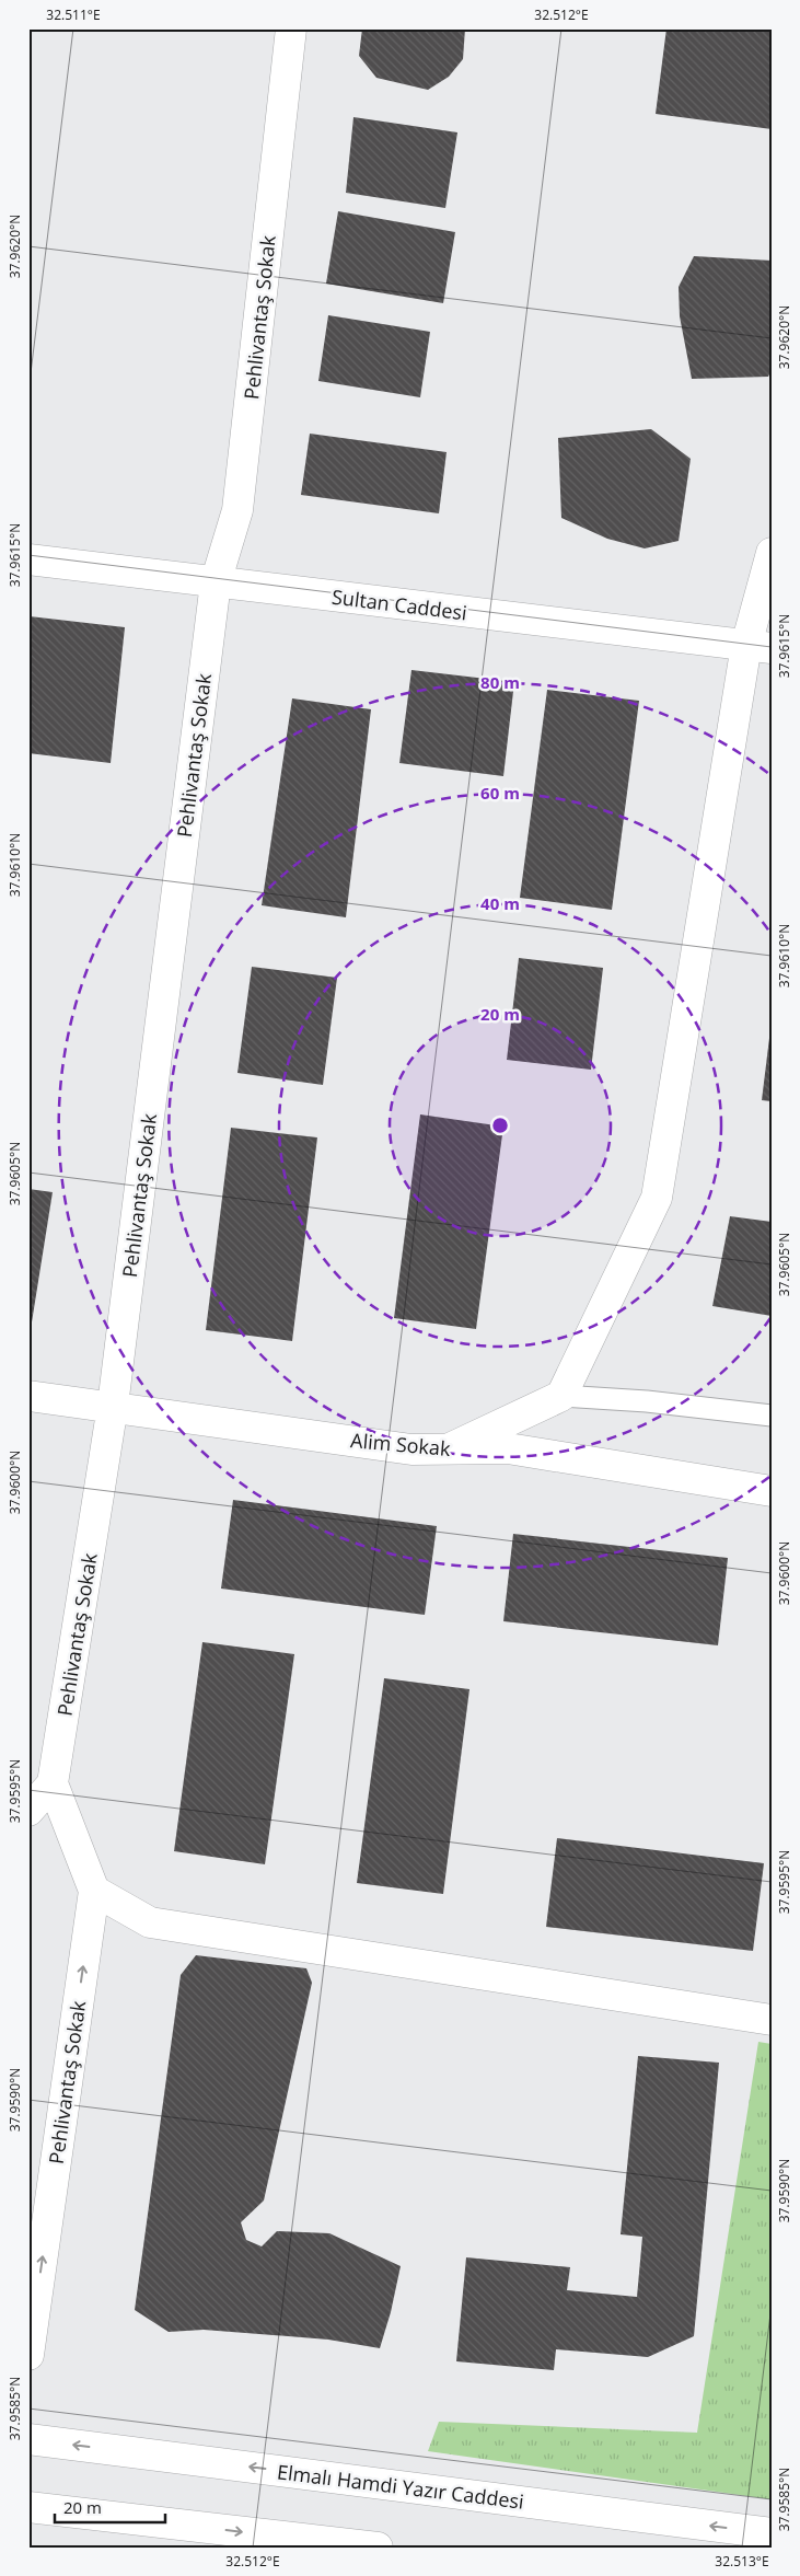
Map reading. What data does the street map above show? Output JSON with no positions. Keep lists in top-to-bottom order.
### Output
{
  "streets": {
    "street": [
      "Pehlivantaş Sokak",
      "Sultan Caddesi",
      "Alim Sokak",
      "Elmalı Hamdi Yazır Caddesi"
    ]
  },
  "crossings": [
    ["Pehlivantaş Sokak", "Sultan Caddesi"],
    ["Pehlivantaş Sokak", "Alim Sokak"]
  ],
  "scale_bar": "20 m",
  "coordinates": [
    "32.511°E",
    "32.512°E",
    "37.9620°N",
    "37.9615°N",
    "37.9610°N",
    "37.9605°N",
    "37.9600°N",
    "37.9595°N",
    "37.9590°N",
    "37.9585°N",
    "32.513°E"
  ],
  "rings": [
    "80 m",
    "60 m",
    "40 m",
    "20 m"
  ]
}
